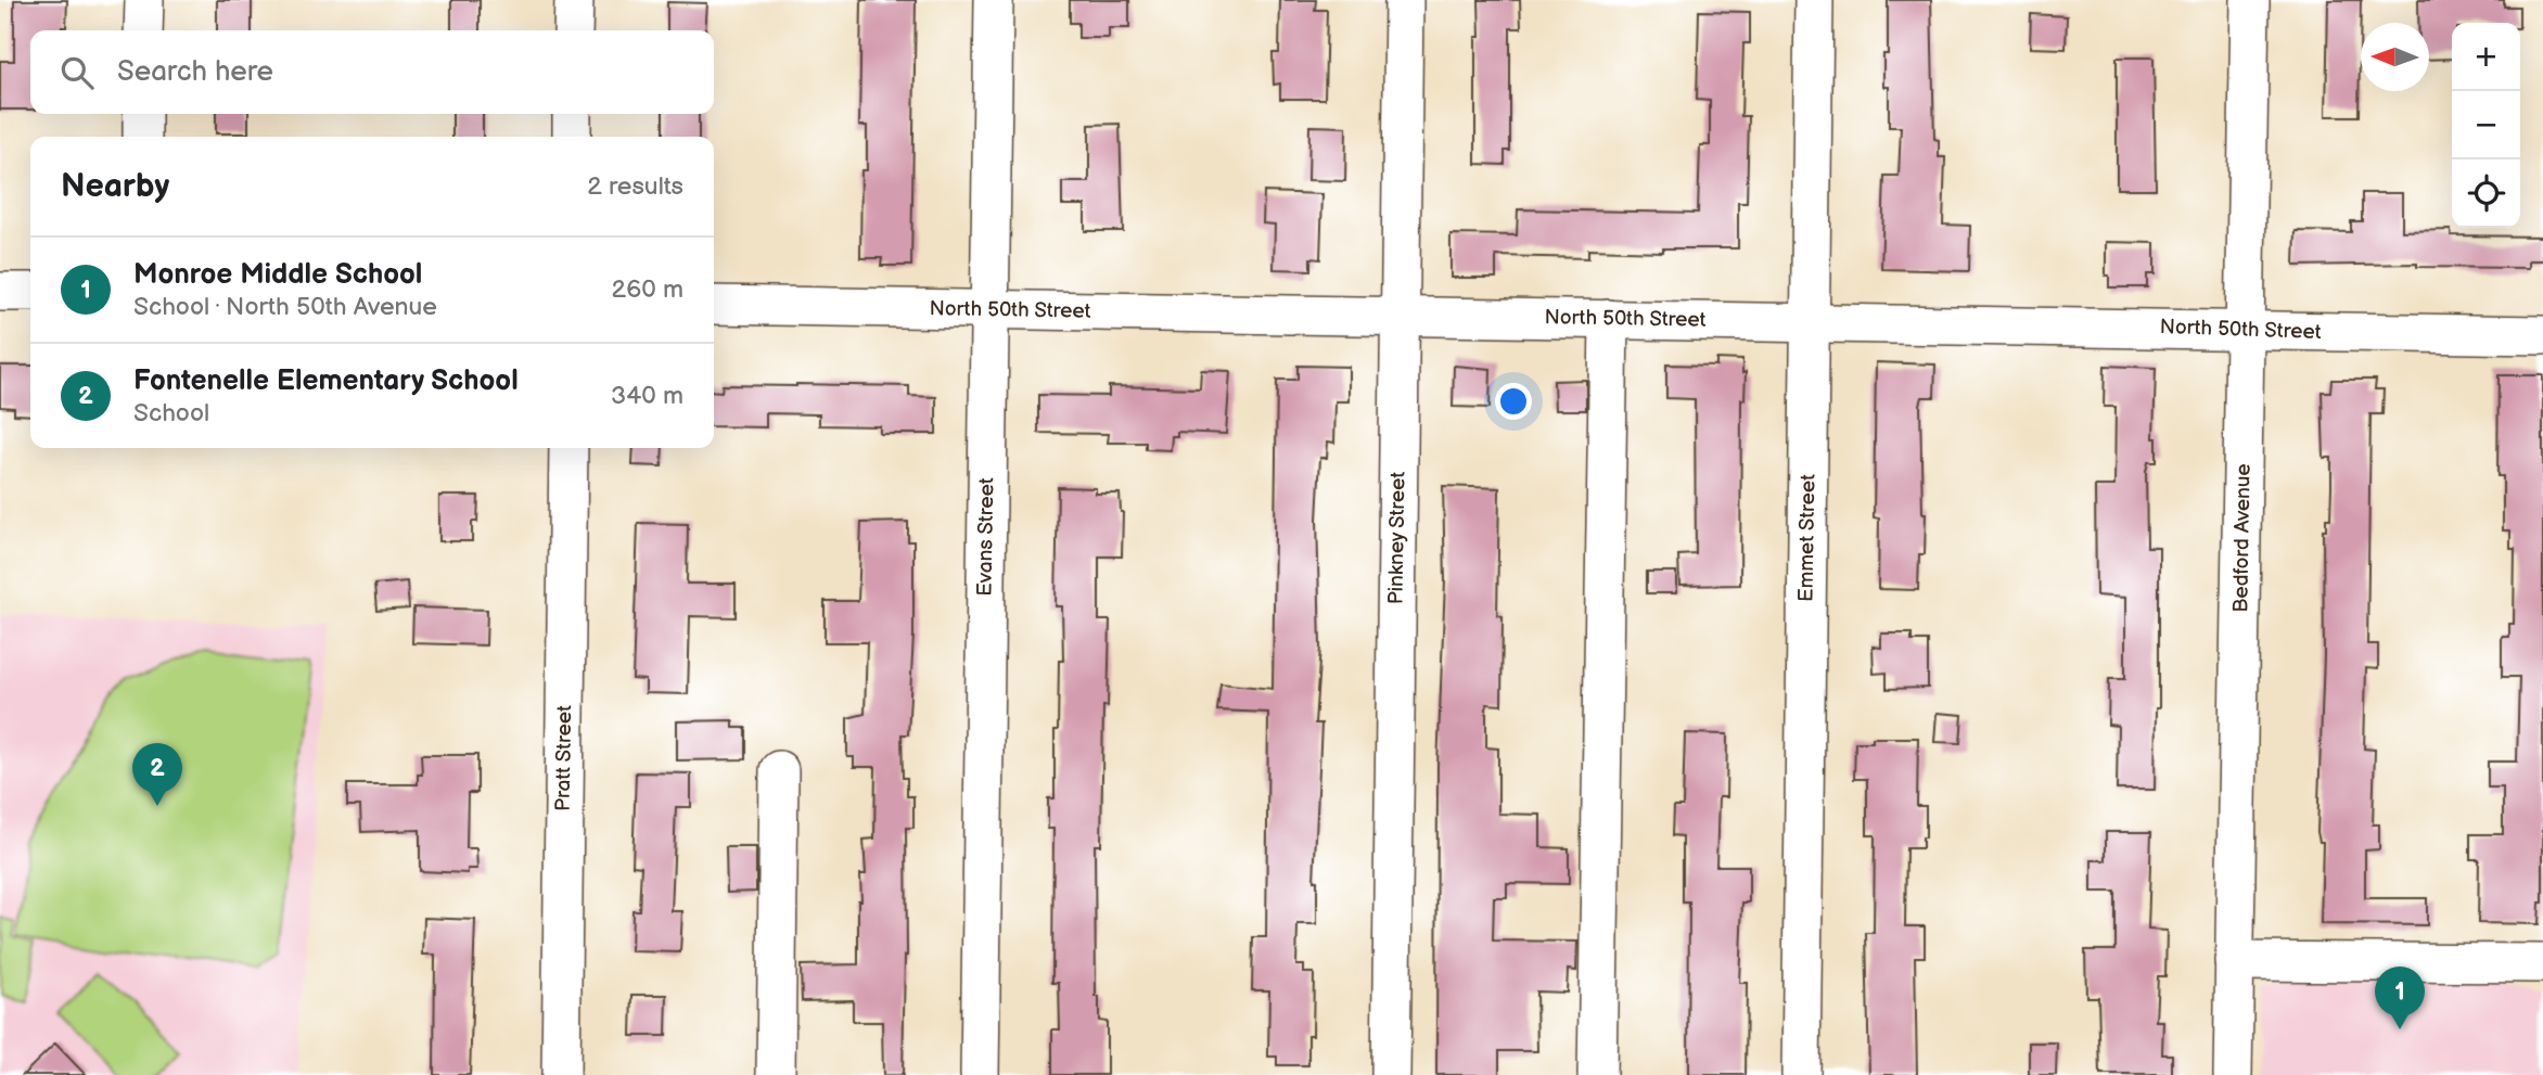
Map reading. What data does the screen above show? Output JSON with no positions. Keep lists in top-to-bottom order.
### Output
{
  "streets": {
    "street": [
      "North 50th Street",
      "Evans Street",
      "Pinkney Street",
      "Emmet Street",
      "Bedford Avenue",
      "Pratt Street"
    ]
  },
  "crossings": [
    ["North 50th Street", "Evans Street"],
    ["North 50th Street", "Pinkney Street"],
    ["North 50th Street", "Emmet Street"],
    ["North 50th Street", "Bedford Avenue"]
  ],
  "north": "left",
  "page": {
    "map_buttons": ["+", "−"],
    "search": "Search here",
    "heading": ["Nearby", "2 results"],
    "list": [
      {
        "mark": "1",
        "name": "Monroe Middle School",
        "note": "School · North 50th Avenue",
        "value": "260 m"
      },
      {
        "mark": "2",
        "name": "Fontenelle Elementary School",
        "note": "School",
        "value": "340 m"
      }
    ],
    "pins": ["2", "1"]
  }
}
